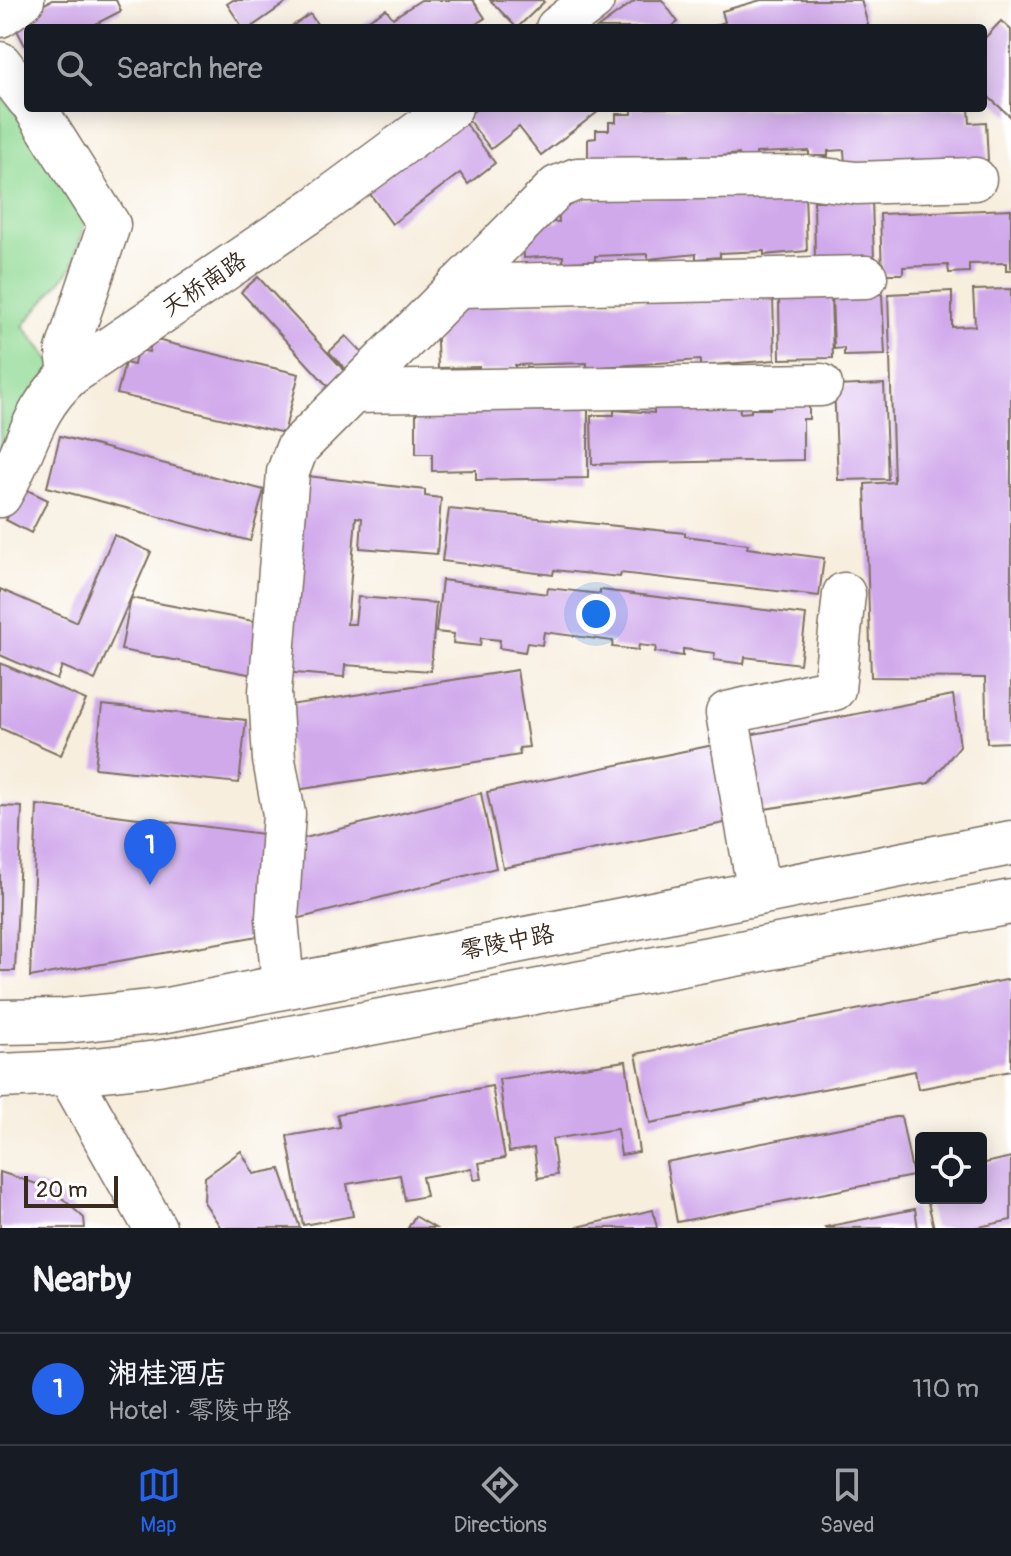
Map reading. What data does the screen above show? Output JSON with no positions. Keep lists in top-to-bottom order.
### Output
{
  "streets": {
    "main road": ["零陵中路"],
    "street": ["天桥南路"]
  },
  "scale_bar": "20 m",
  "page": {
    "search": "Search here",
    "pins": "1",
    "scale": "20 m",
    "heading": "Nearby",
    "list": [
      {
        "mark": "1",
        "name": "湘桂酒店",
        "note": "Hotel · 零陵中路",
        "value": "110 m"
      }
    ],
    "nav": ["Map", "Directions", "Saved"]
  }
}
